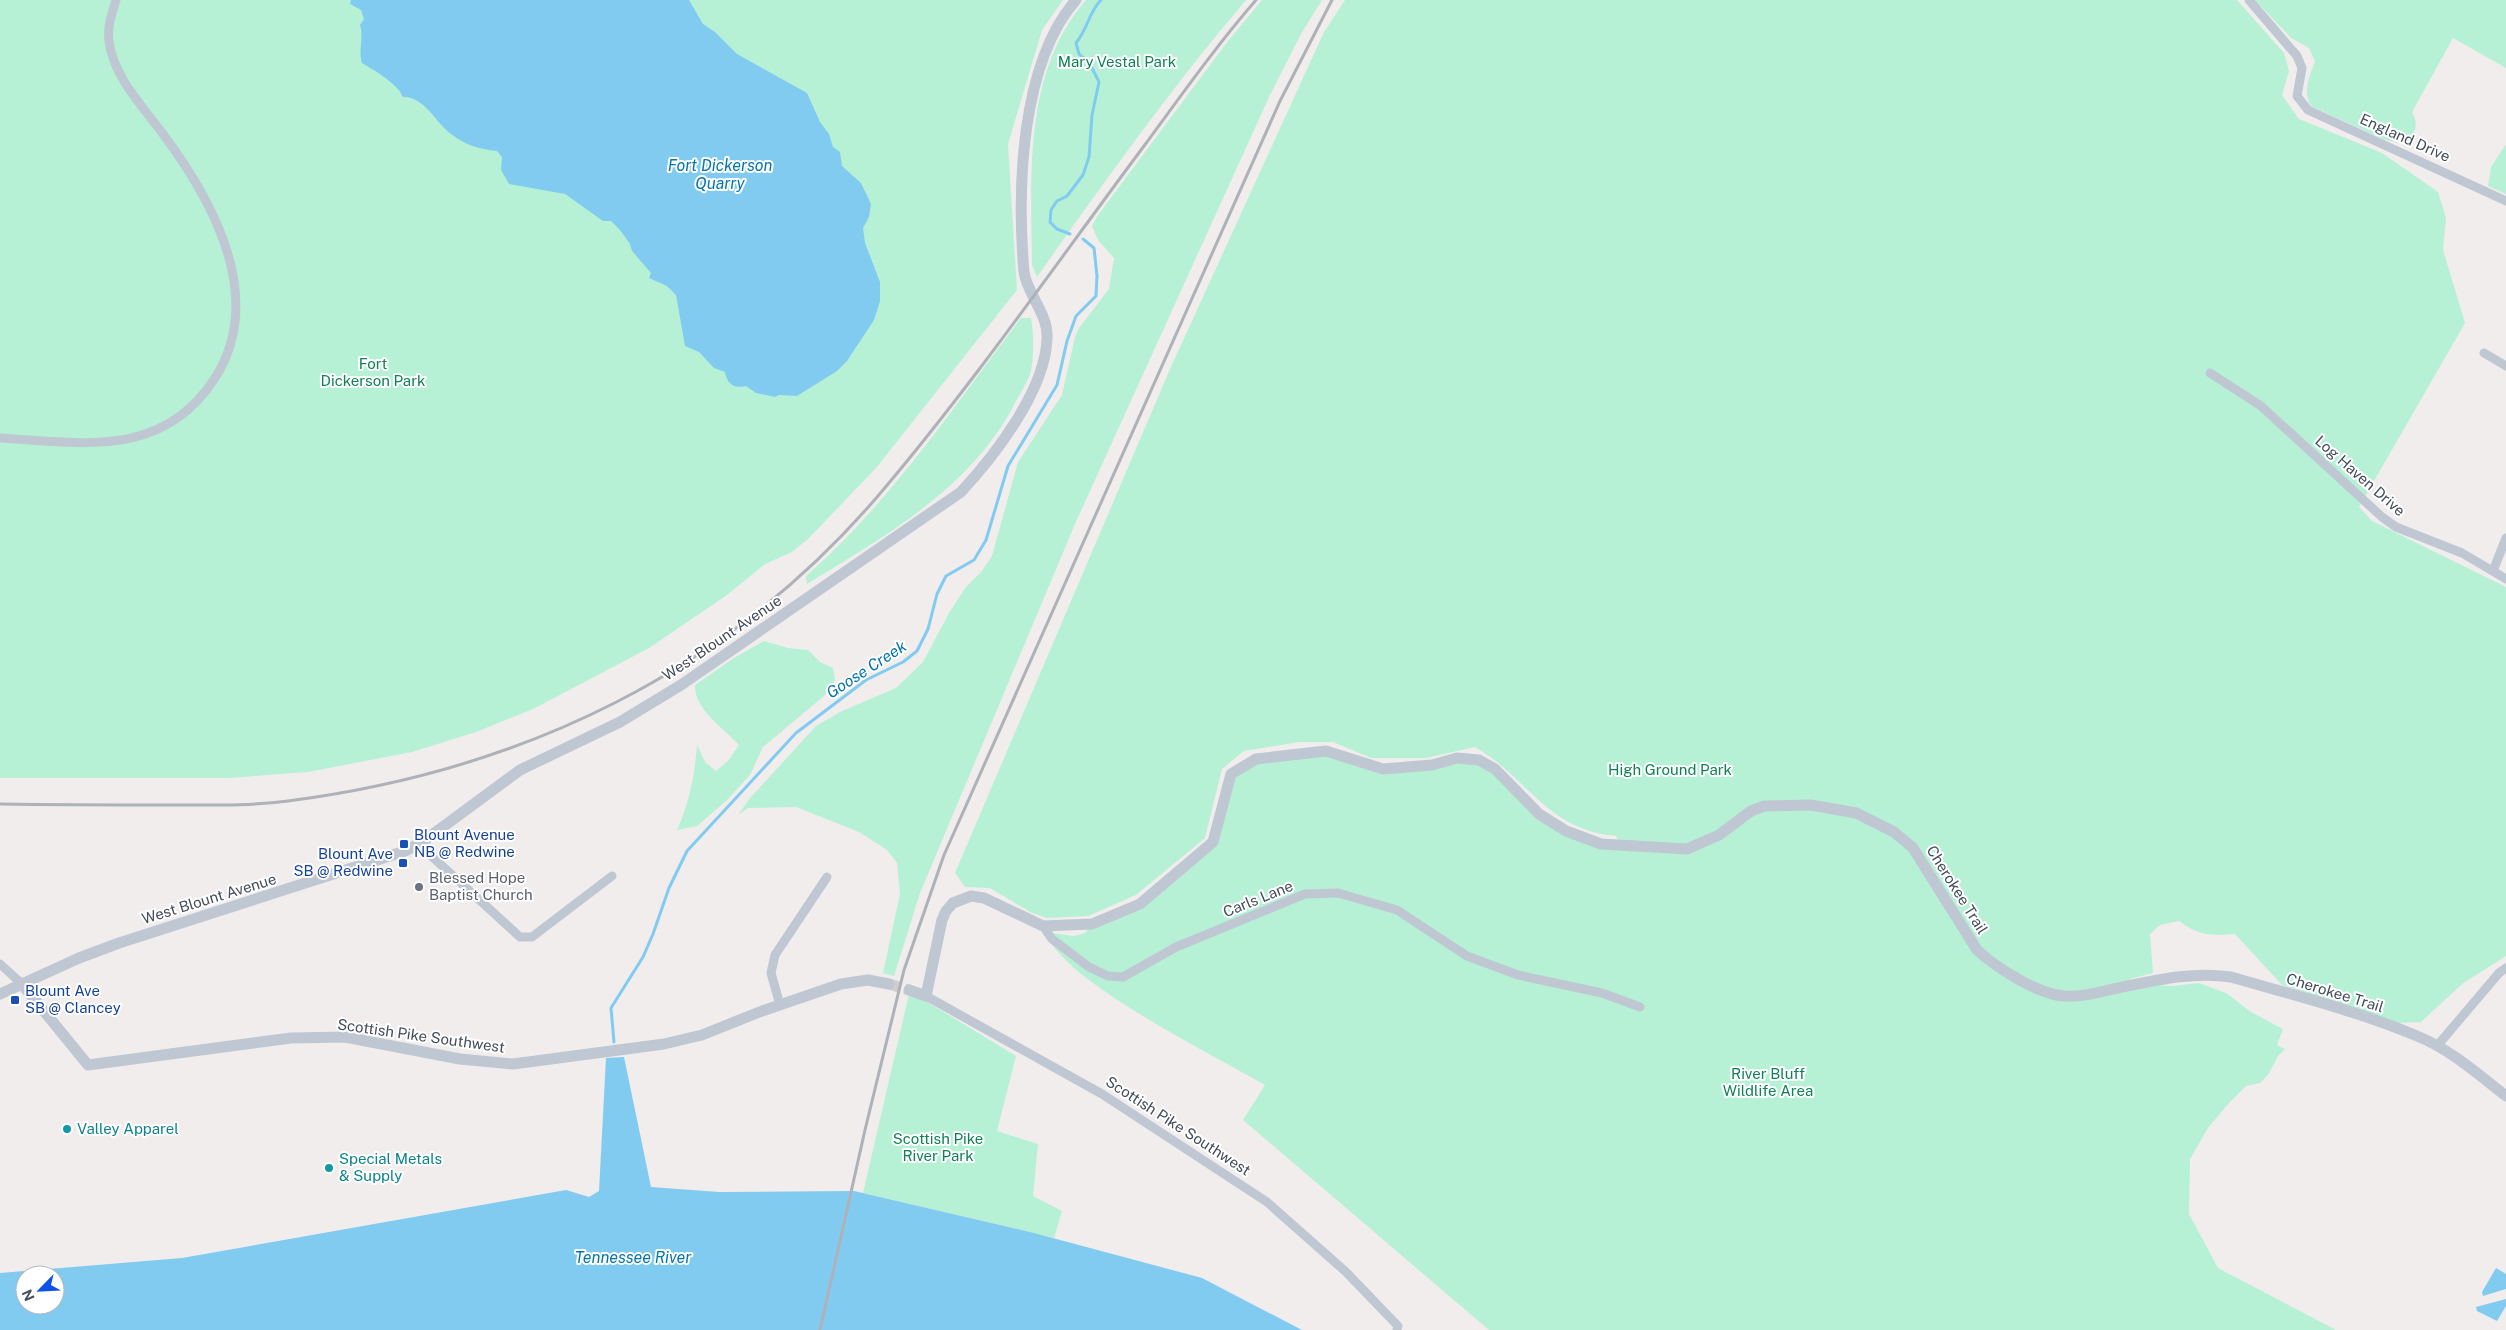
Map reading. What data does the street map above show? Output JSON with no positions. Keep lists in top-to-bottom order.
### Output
{
  "streets": {
    "street": [
      "England Drive",
      "Log Haven Drive",
      "West Blount Avenue",
      "Cherokee Trail",
      "Carls Lane",
      "Scottish Pike Southwest"
    ]
  },
  "crossings": [
    ["West Blount Avenue", "Scottish Pike Southwest"],
    ["Cherokee Trail", "Carls Lane"],
    ["Cherokee Trail", "Scottish Pike Southwest"]
  ],
  "water": ["Fort Dickerson Quarry", "Goose Creek", "Tennessee River"],
  "parks": [
    "Mary Vestal Park",
    "Fort Dickerson Park",
    "High Ground Park",
    "River Bluff Wildlife Area",
    "Scottish Pike River Park"
  ],
  "places": {
    "transit": ["Blount Avenue NB @ Redwine", "Blount Ave SB @ Redwine", "Blount Ave SB @ Clancey"],
    "other": ["Blessed Hope Baptist Church", "Valley Apparel", "Special Metals & Supply"]
  },
  "north": "bottom left"
}
